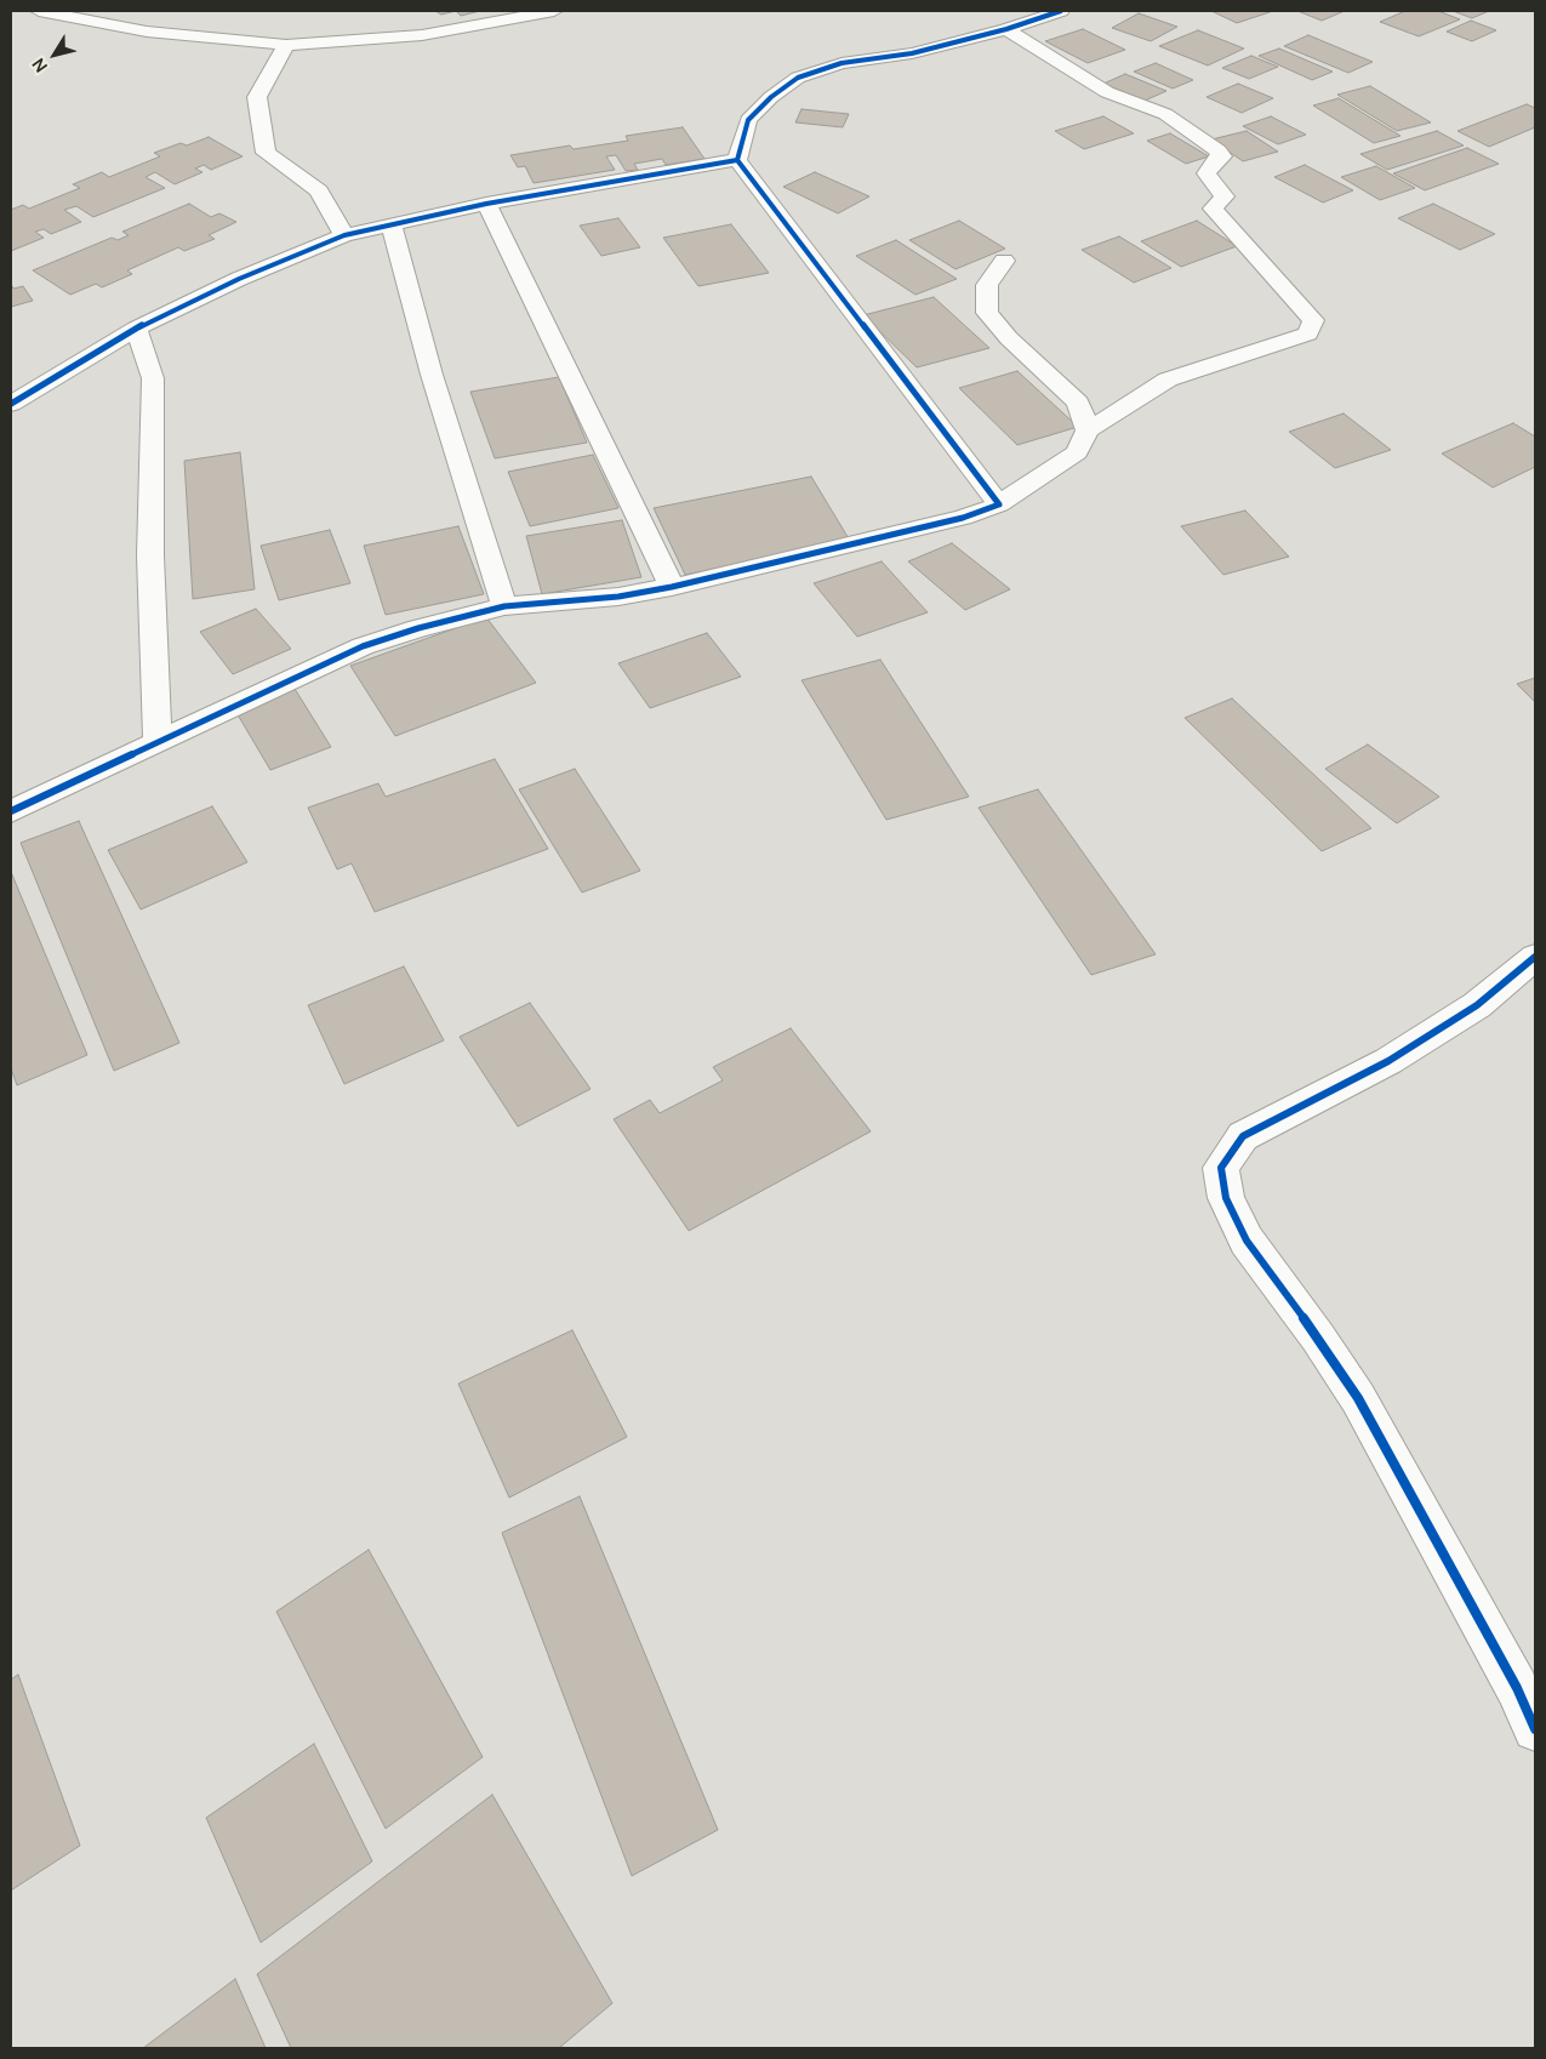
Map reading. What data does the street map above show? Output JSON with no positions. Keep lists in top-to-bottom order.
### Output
{
  "north": "bottom left"
}
